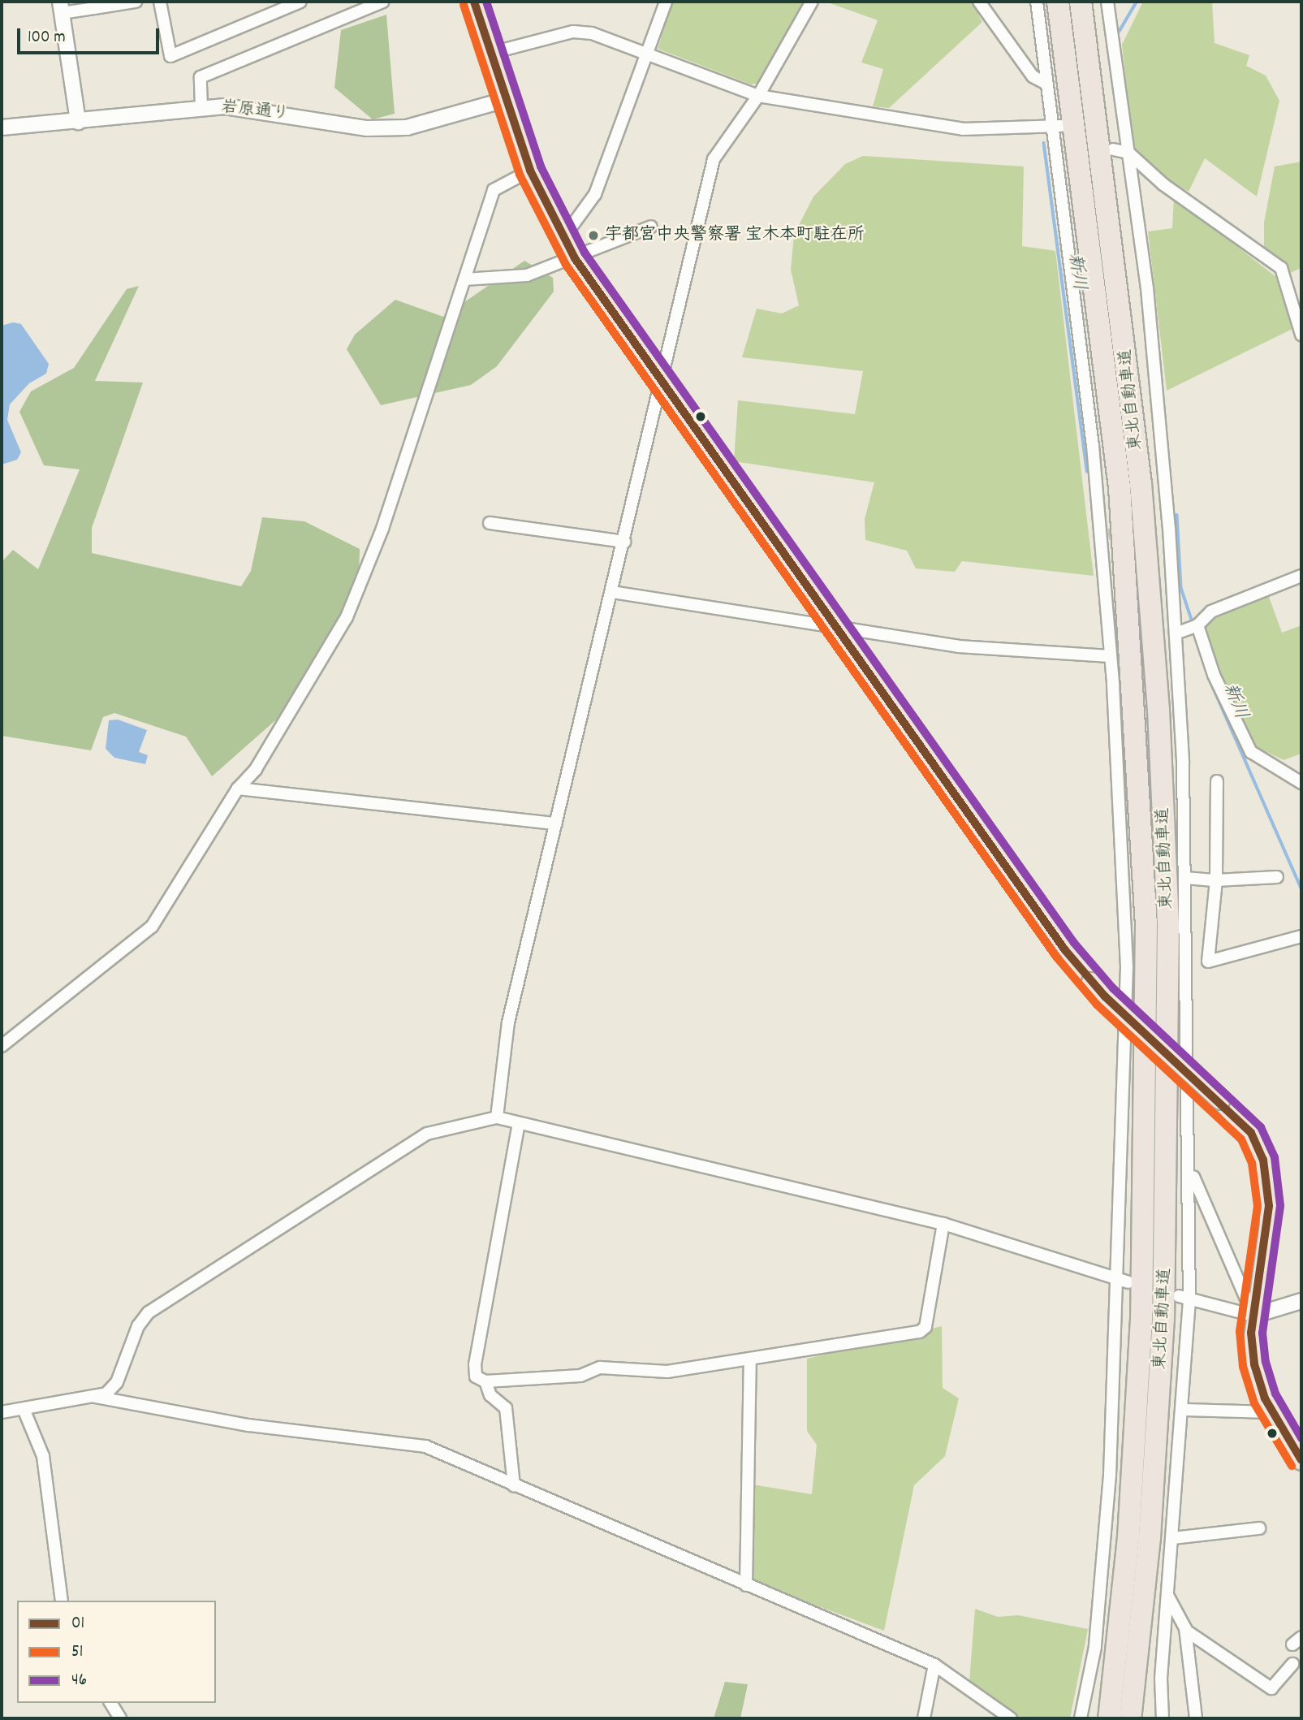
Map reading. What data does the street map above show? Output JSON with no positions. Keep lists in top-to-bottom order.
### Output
{
  "streets": {
    "highway": ["東北自動車道"],
    "street": ["岩原通り"]
  },
  "water": ["新川"],
  "places": ["宇都宮中央警察署 宝木本町駐在所"],
  "lines": ["transit line 01", "transit line 46", "transit line 51"],
  "legend": ["01", "51", "46"],
  "scale_bar": "100 m"
}
